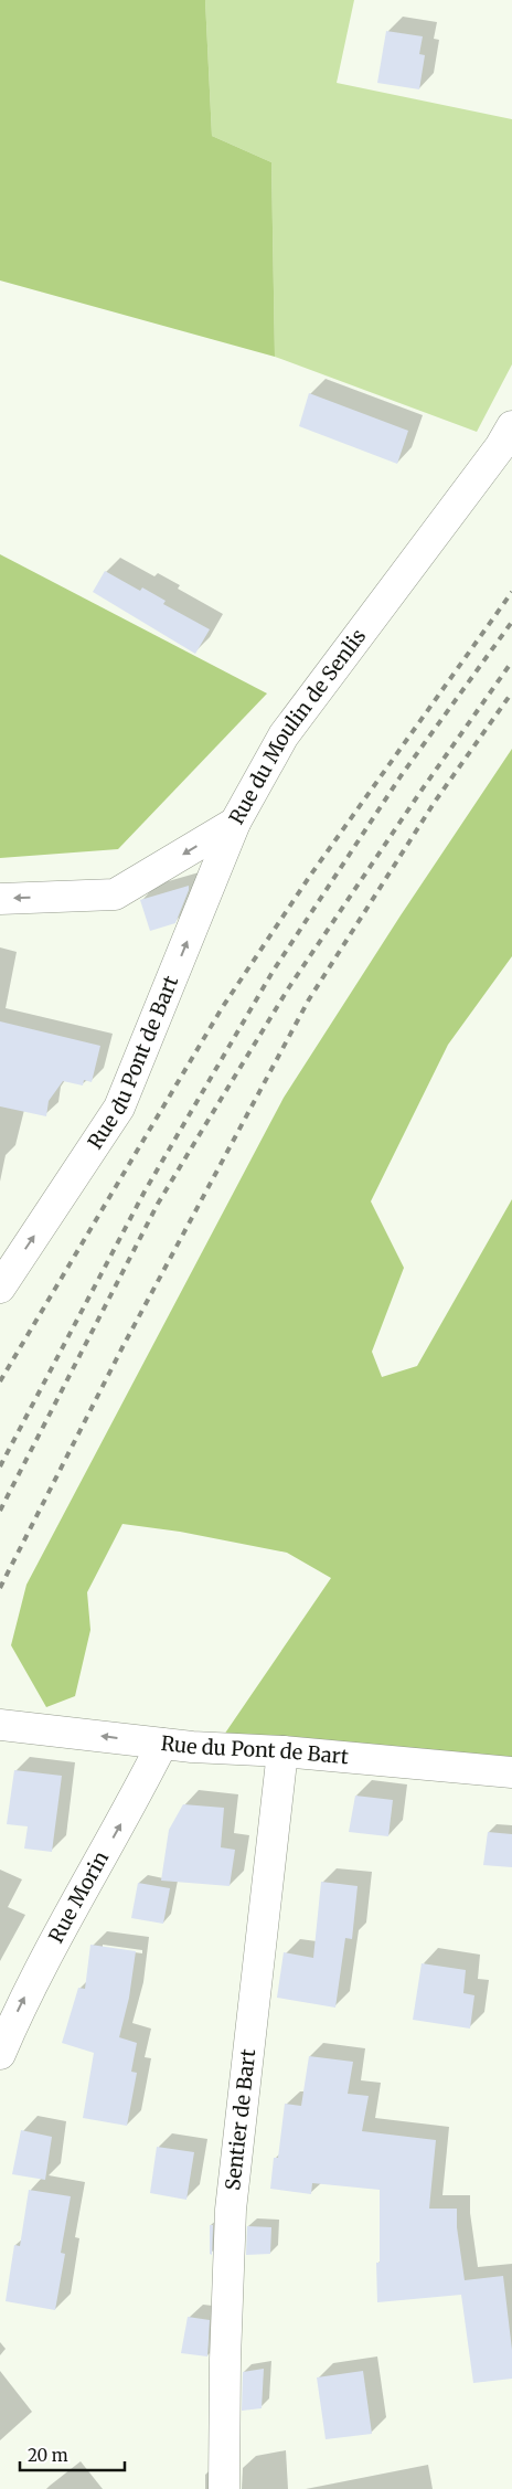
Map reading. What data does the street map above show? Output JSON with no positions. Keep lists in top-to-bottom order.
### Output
{
  "streets": {
    "street": [
      "Rue du Moulin de Senlis",
      "Rue du Pont de Bart",
      "Rue Morin",
      "Sentier de Bart"
    ]
  },
  "crossings": [
    ["Rue du Moulin de Senlis", "Rue du Pont de Bart"],
    ["Rue du Pont de Bart", "Rue Morin"],
    ["Rue du Pont de Bart", "Sentier de Bart"]
  ],
  "one_way": ["Rue Morin"],
  "scale_bar": "20 m"
}
